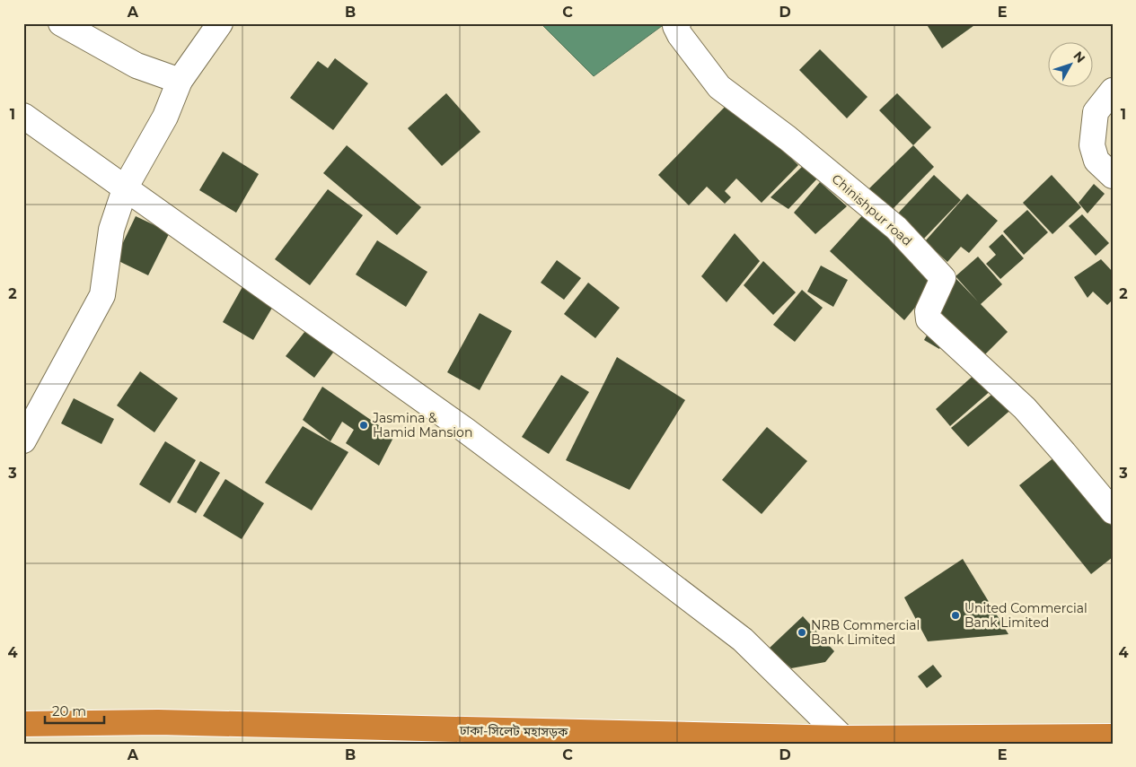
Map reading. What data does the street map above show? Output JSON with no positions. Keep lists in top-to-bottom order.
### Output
{
  "streets": {
    "highway": ["ঢাকা-সিলেট মহাসড়ক"],
    "street": ["Chinishpur road"]
  },
  "places": ["Jasmina & Hamid Mansion", "United Commercial Bank Limited", "NRB Commercial Bank Limited"],
  "scale_bar": "20 m",
  "north": "top right",
  "grid": {
    "columns": [
      "A",
      "B",
      "C",
      "D",
      "E"
    ],
    "rows": [
      "1",
      "2",
      "3",
      "4"
    ]
  }
}
